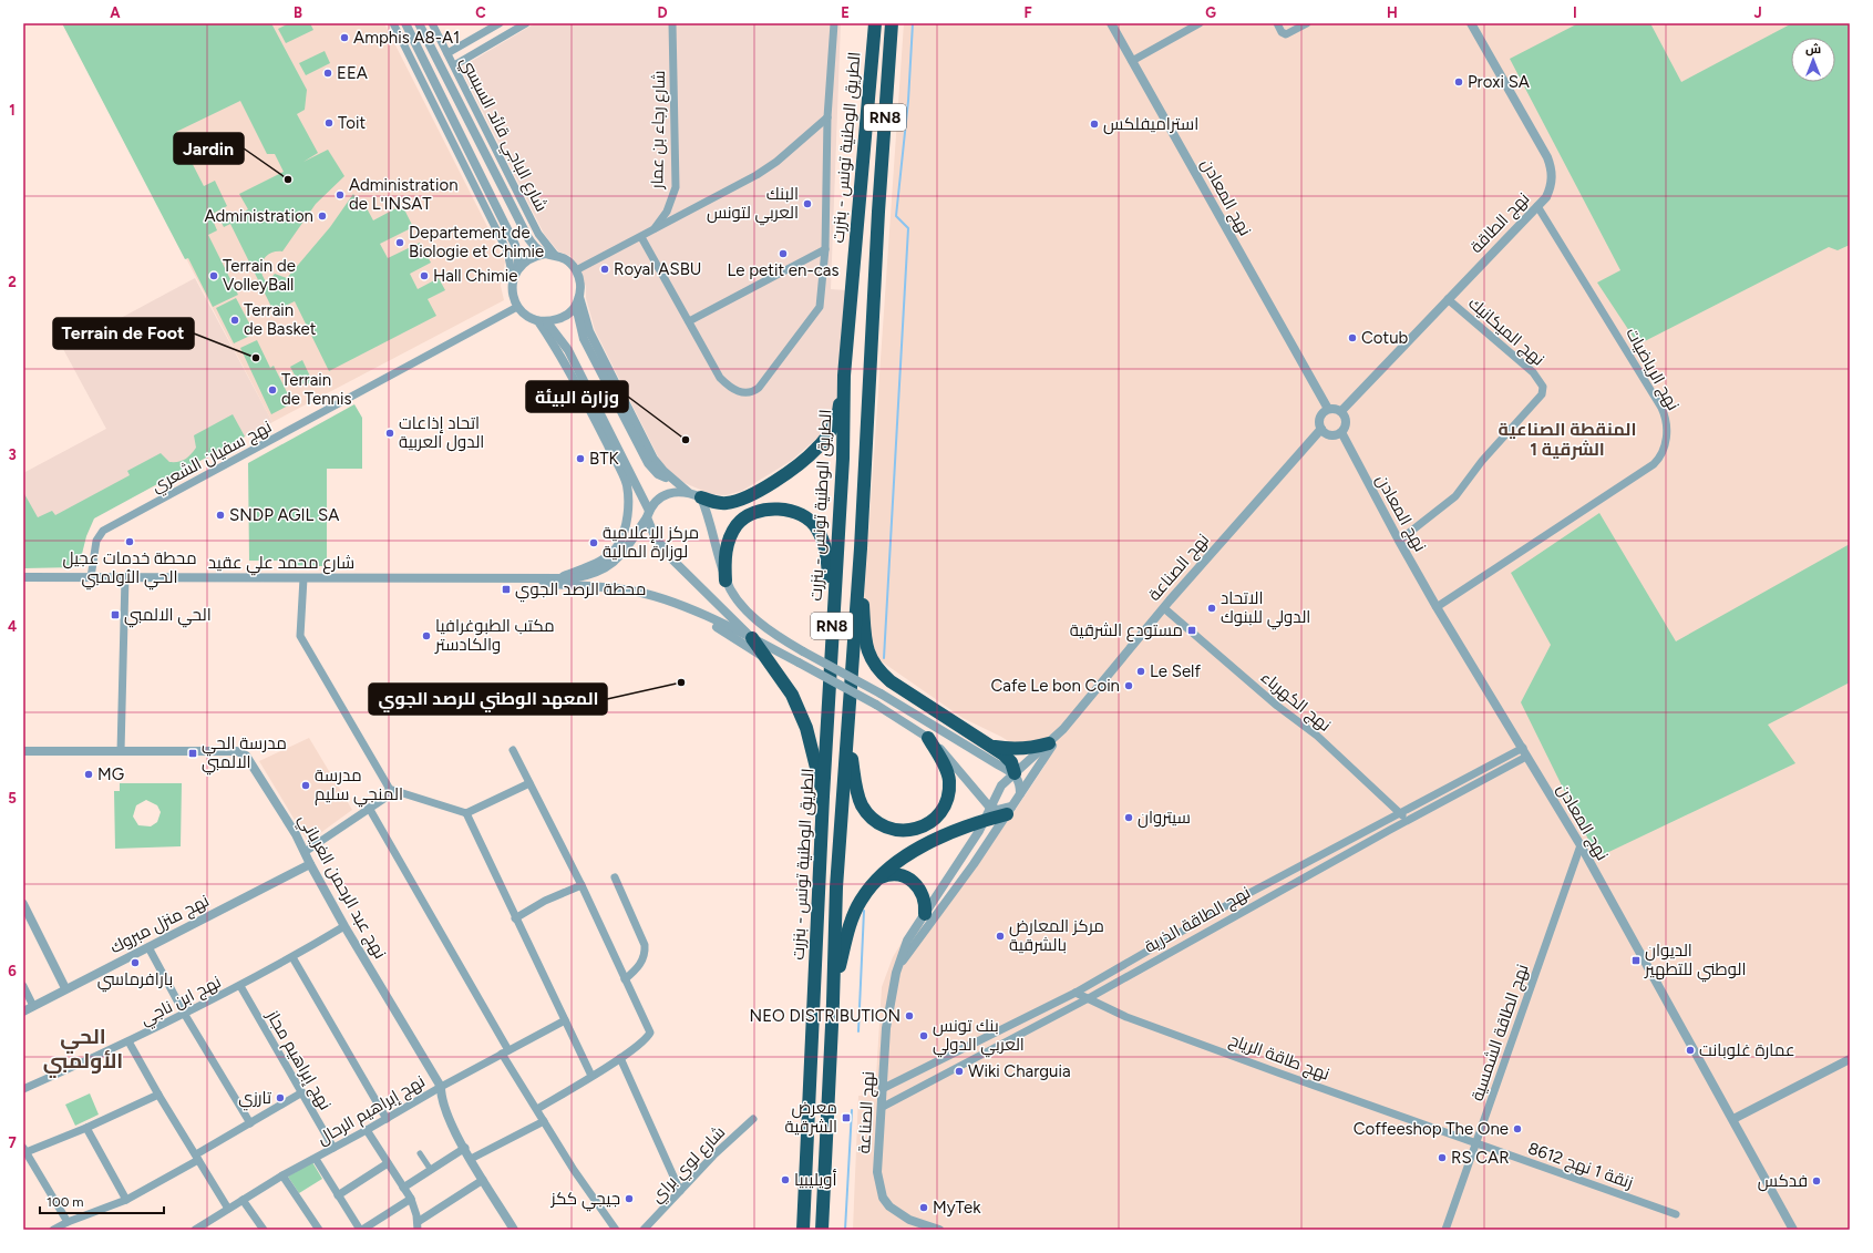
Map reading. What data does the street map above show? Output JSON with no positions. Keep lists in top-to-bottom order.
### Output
{
  "streets": {
    "highway": ["RN8", "الطريق الوطنية تونس - بنزرت"],
    "street": [
      "شارع رجاء بن عمار",
      "شارع الباجي قائد السبسي",
      "نهج المعادن",
      "نهج الطاقة",
      "نهج الميكانيك",
      "نهج الرياضيات",
      "نهج سفيان الشعري",
      "شارع محمد علي عقيد",
      "نهج الصناعة",
      "نهج الكهرباء",
      "نهج عبد الرحمن الغرياني",
      "نهج الطاقة الذرية",
      "نهج منزل مبروك",
      "نهج ابن ناجي",
      "نهج الطاقة الشمسية",
      "نهج طاقة الرياح",
      "نهج إبراهيم مجاز",
      "نهج إبراهيم الرحال",
      "شارع لوي براي",
      "زنقة 1 نهج 8612"
    ]
  },
  "crossings": [
    ["شارع الباجي قائد السبسي", "نهج سفيان الشعري"],
    ["نهج المعادن", "نهج الطاقة"],
    ["نهج المعادن", "نهج الميكانيك"],
    ["نهج المعادن", "نهج الرياضيات"],
    ["نهج المعادن", "نهج الصناعة"],
    ["نهج المعادن", "نهج الطاقة الذرية"],
    ["نهج المعادن", "نهج الطاقة الشمسية"],
    ["نهج الطاقة", "نهج الميكانيك"],
    ["نهج الطاقة", "نهج الرياضيات"],
    ["نهج الطاقة", "نهج الصناعة"],
    ["نهج سفيان الشعري", "شارع محمد علي عقيد"],
    ["نهج الصناعة", "نهج الكهرباء"],
    ["نهج الصناعة", "نهج الطاقة الذرية"],
    ["نهج الكهرباء", "نهج الطاقة الذرية"],
    ["نهج عبد الرحمن الغرياني", "نهج منزل مبروك"],
    ["نهج عبد الرحمن الغرياني", "نهج ابن ناجي"],
    ["نهج عبد الرحمن الغرياني", "نهج إبراهيم الرحال"],
    ["نهج الطاقة الذرية", "نهج طاقة الرياح"],
    ["نهج ابن ناجي", "نهج إبراهيم مجاز"],
    ["نهج الطاقة الشمسية", "نهج طاقة الرياح"],
    ["نهج الطاقة الشمسية", "زنقة 1 نهج 8612"],
    ["نهج طاقة الرياح", "زنقة 1 نهج 8612"],
    ["نهج إبراهيم مجاز", "نهج إبراهيم الرحال"]
  ],
  "districts": ["المنقطة الصناعية الشرقية 1", "الحي الأولمبي"],
  "places": {
    "other": [
      "Amphis A8-A1",
      "EEA",
      "Proxi SA",
      "Toit",
      "استراميفلكس",
      "Jardin",
      "Administration de L'INSAT",
      "البنك العربي لتونس",
      "Administration",
      "Departement de Biologie et Chimie",
      "Le petit en-cas",
      "Royal ASBU",
      "Terrain de VolleyBall",
      "Hall Chimie",
      "Terrain de Basket",
      "Cotub",
      "Terrain de Foot",
      "Terrain de Tennis",
      "اتحاد إذاعات الدول العربية",
      "وزارة البيئة",
      "BTK",
      "SNDP AGIL SA",
      "محطة خدمات عجيل الحي الأولمبي",
      "مركز الإعلامية لوزارة المالية",
      "الاتحاد الدولي للبنوك",
      "مكتب الطبوغرافيا والكادستر",
      "Le Self",
      "المعهد الوطني للرصد الجوي",
      "Cafe Le bon Coin",
      "MG",
      "مدرسة المنجي سليم",
      "سيتروان",
      "مركز المعارض بالشرقية",
      "بارافرماسي",
      "NEO DISTRIBUTION",
      "بنك تونس العربي الدولي",
      "عمارة غلوبانت",
      "Wiki Charguia",
      "تارزي",
      "Coffeeshop The One",
      "RS CAR",
      "أويليبيا",
      "فدكس",
      "جيجي ككز",
      "MyTek"
    ],
    "transit": [
      "محطة الرصد الجوي",
      "الحي الالمبي",
      "مستودع الشرقية",
      "مدرسة الحي الالمبي",
      "الديوان الوطني للتطهير",
      "معرض الشرقية"
    ]
  },
  "scale_bar": "100 m",
  "north": "top",
  "grid": {
    "columns": [
      "A",
      "B",
      "C",
      "D",
      "E",
      "F",
      "G",
      "H",
      "I",
      "J"
    ],
    "rows": [
      "1",
      "2",
      "3",
      "4",
      "5",
      "6",
      "7"
    ]
  }
}
